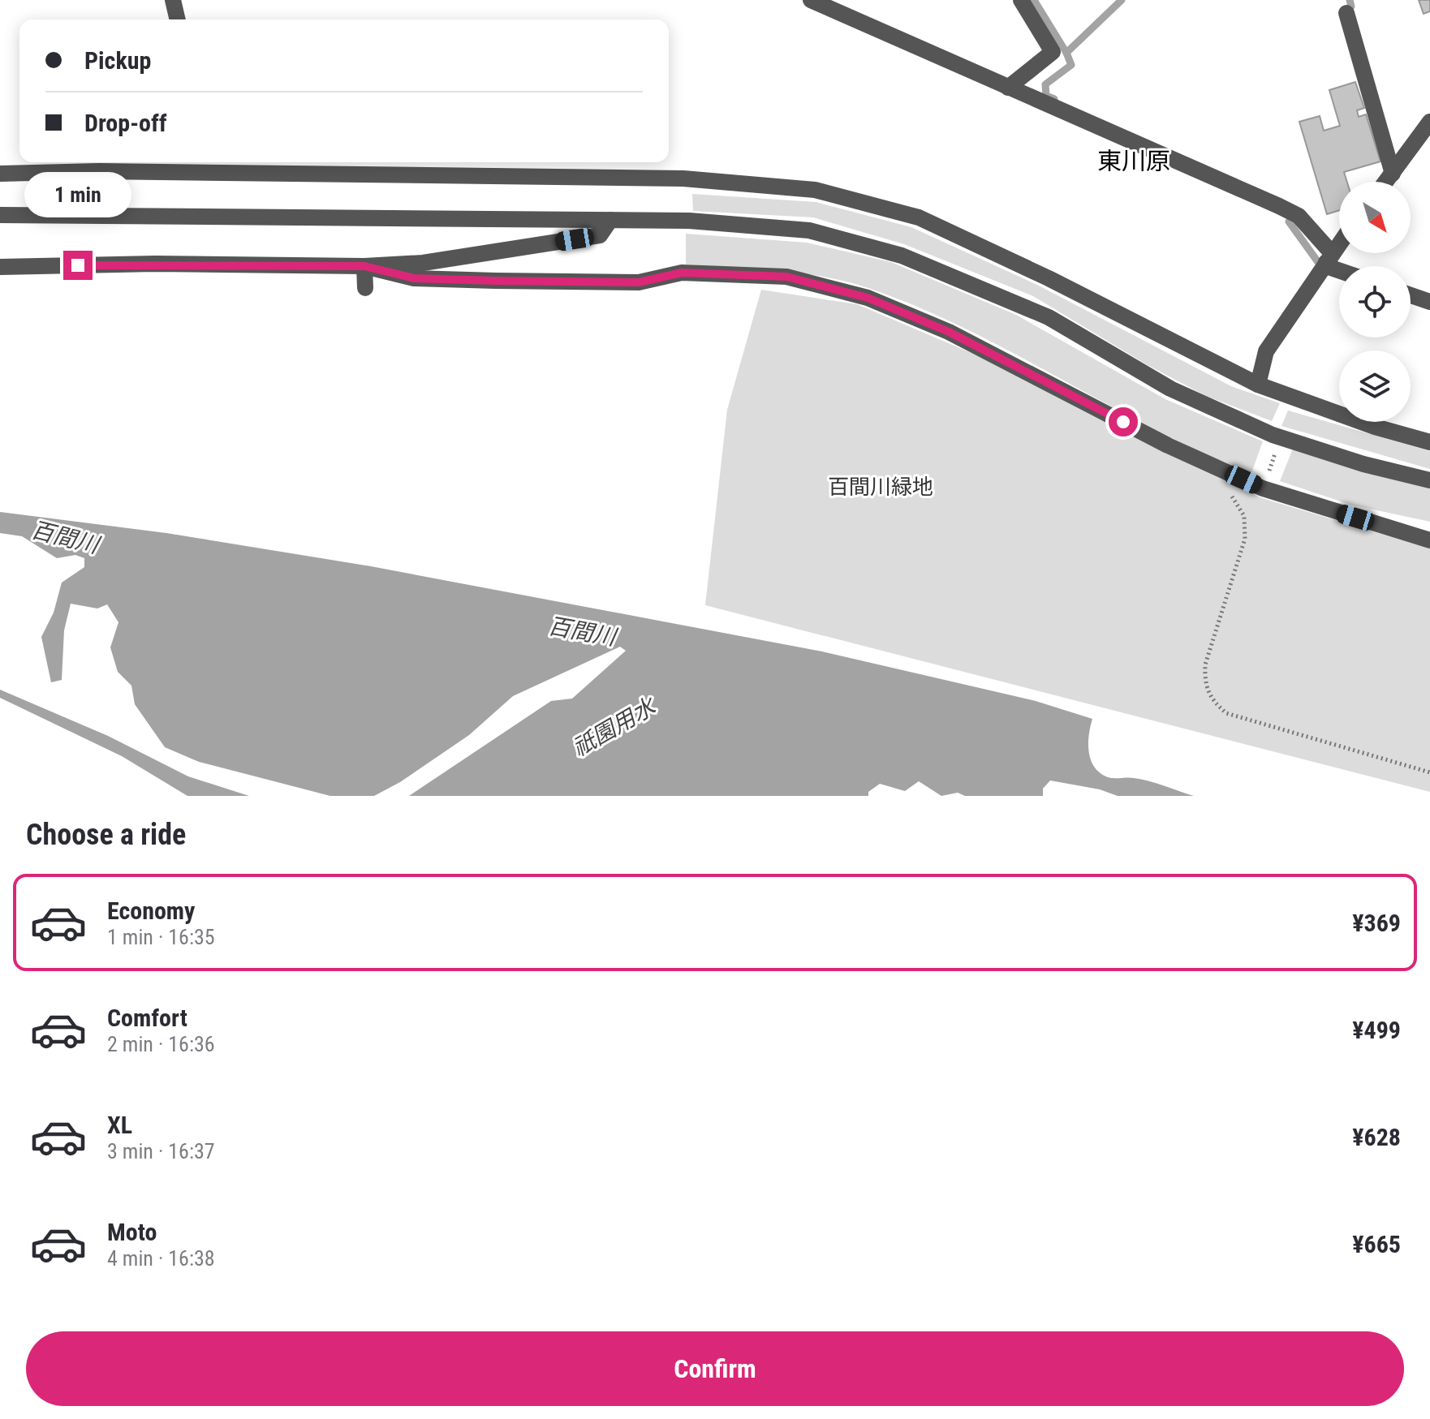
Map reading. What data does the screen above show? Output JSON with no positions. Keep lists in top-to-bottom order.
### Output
{
  "districts": ["東川原"],
  "water": ["百間川", "祇園用水"],
  "parks": ["百間川緑地"],
  "north": "bottom right",
  "page": {
    "banner": ["Pickup", "Drop-off"],
    "bubble": "1 min",
    "heading": "Choose a ride",
    "list": [
      {
        "name": "Economy",
        "note": "1 min · 16:35",
        "value": "¥369"
      },
      {
        "name": "Comfort",
        "note": "2 min · 16:36",
        "value": "¥499"
      },
      {
        "name": "XL",
        "note": "3 min · 16:37",
        "value": "¥628"
      },
      {
        "name": "Moto",
        "note": "4 min · 16:38",
        "value": "¥665"
      }
    ],
    "buttons": "Confirm"
  }
}
